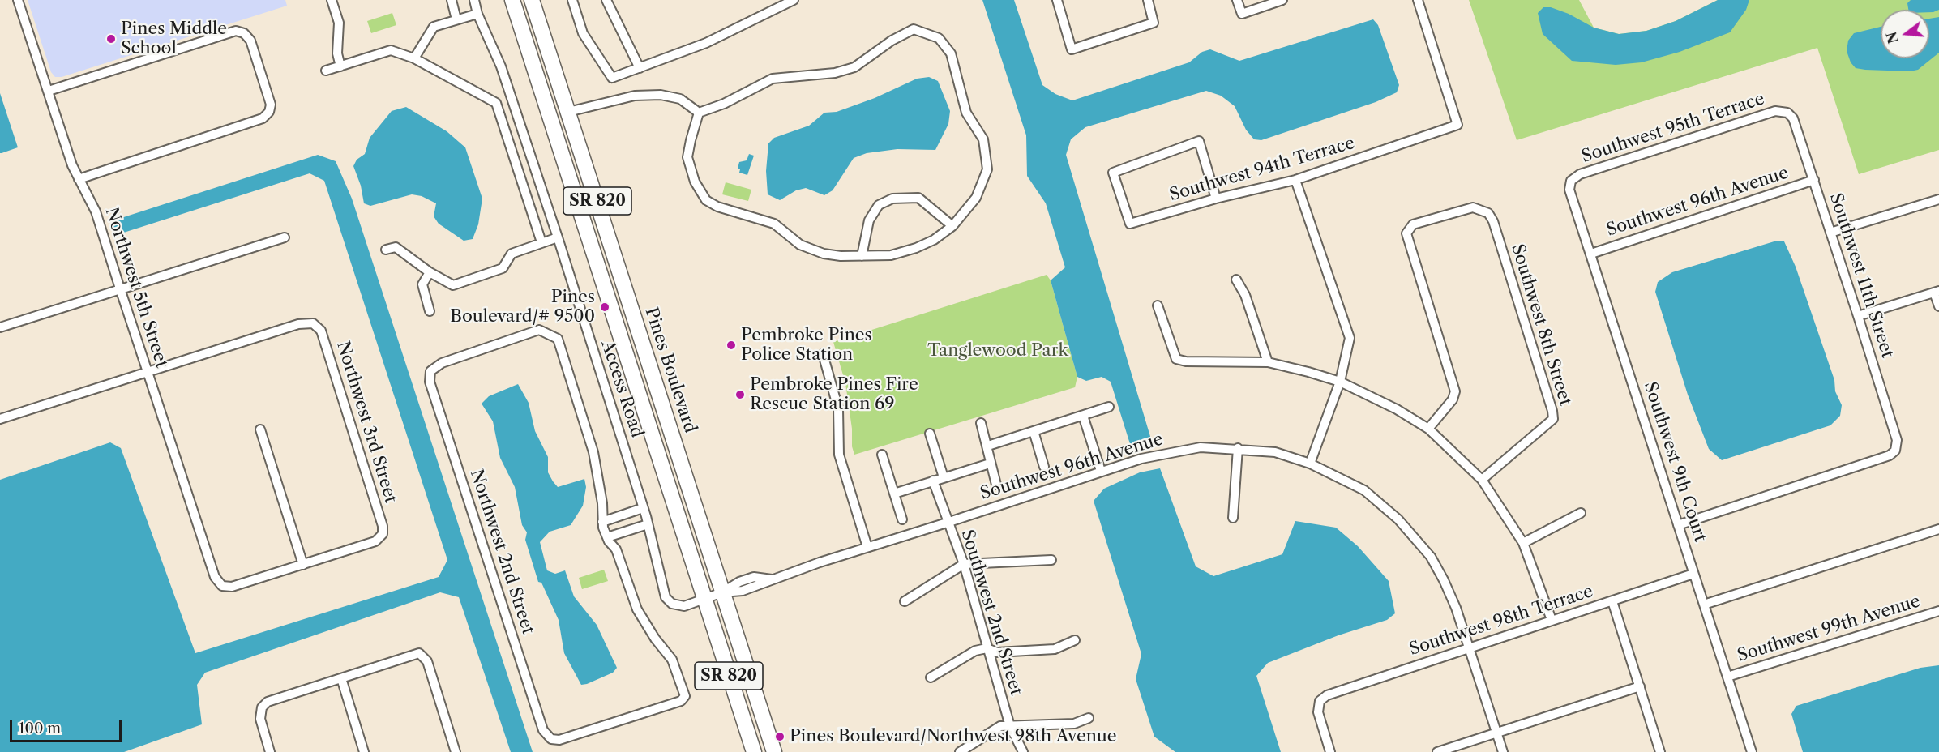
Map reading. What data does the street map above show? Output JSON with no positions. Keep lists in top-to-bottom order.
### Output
{
  "streets": {
    "highway": ["SR 820", "Pines Boulevard"],
    "street": [
      "Southwest 95th Terrace",
      "Southwest 94th Terrace",
      "Southwest 96th Avenue",
      "Southwest 11th Street",
      "Northwest 5th Street",
      "Southwest 8th Street",
      "Access Road",
      "Northwest 3rd Street",
      "Southwest 9th Court",
      "Northwest 2nd Street",
      "Southwest 2nd Street",
      "Southwest 98th Terrace",
      "Southwest 99th Avenue"
    ]
  },
  "crossings": [
    ["Southwest 95th Terrace", "Southwest 11th Street"],
    ["Southwest 95th Terrace", "Southwest 9th Court"],
    ["SR 820", "Southwest 96th Avenue"],
    ["Southwest 96th Avenue", "Southwest 11th Street"],
    ["Southwest 96th Avenue", "Pines Boulevard"],
    ["Southwest 96th Avenue", "Access Road"],
    ["Southwest 96th Avenue", "Southwest 9th Court"],
    ["Southwest 96th Avenue", "Southwest 2nd Street"],
    ["Southwest 96th Avenue", "Southwest 98th Terrace"],
    ["Southwest 11th Street", "Southwest 9th Court"],
    ["Northwest 5th Street", "Northwest 3rd Street"],
    ["Southwest 9th Court", "Southwest 98th Terrace"],
    ["Southwest 9th Court", "Southwest 99th Avenue"]
  ],
  "parks": ["Tanglewood Park"],
  "places": [
    "Pines Middle School",
    "Pines Boulevard/# 9500",
    "Pembroke Pines Police Station",
    "Pembroke Pines Fire Rescue Station 69",
    "Pines Boulevard/Northwest 98th Avenue"
  ],
  "scale_bar": "100 m",
  "north": "left"
}
